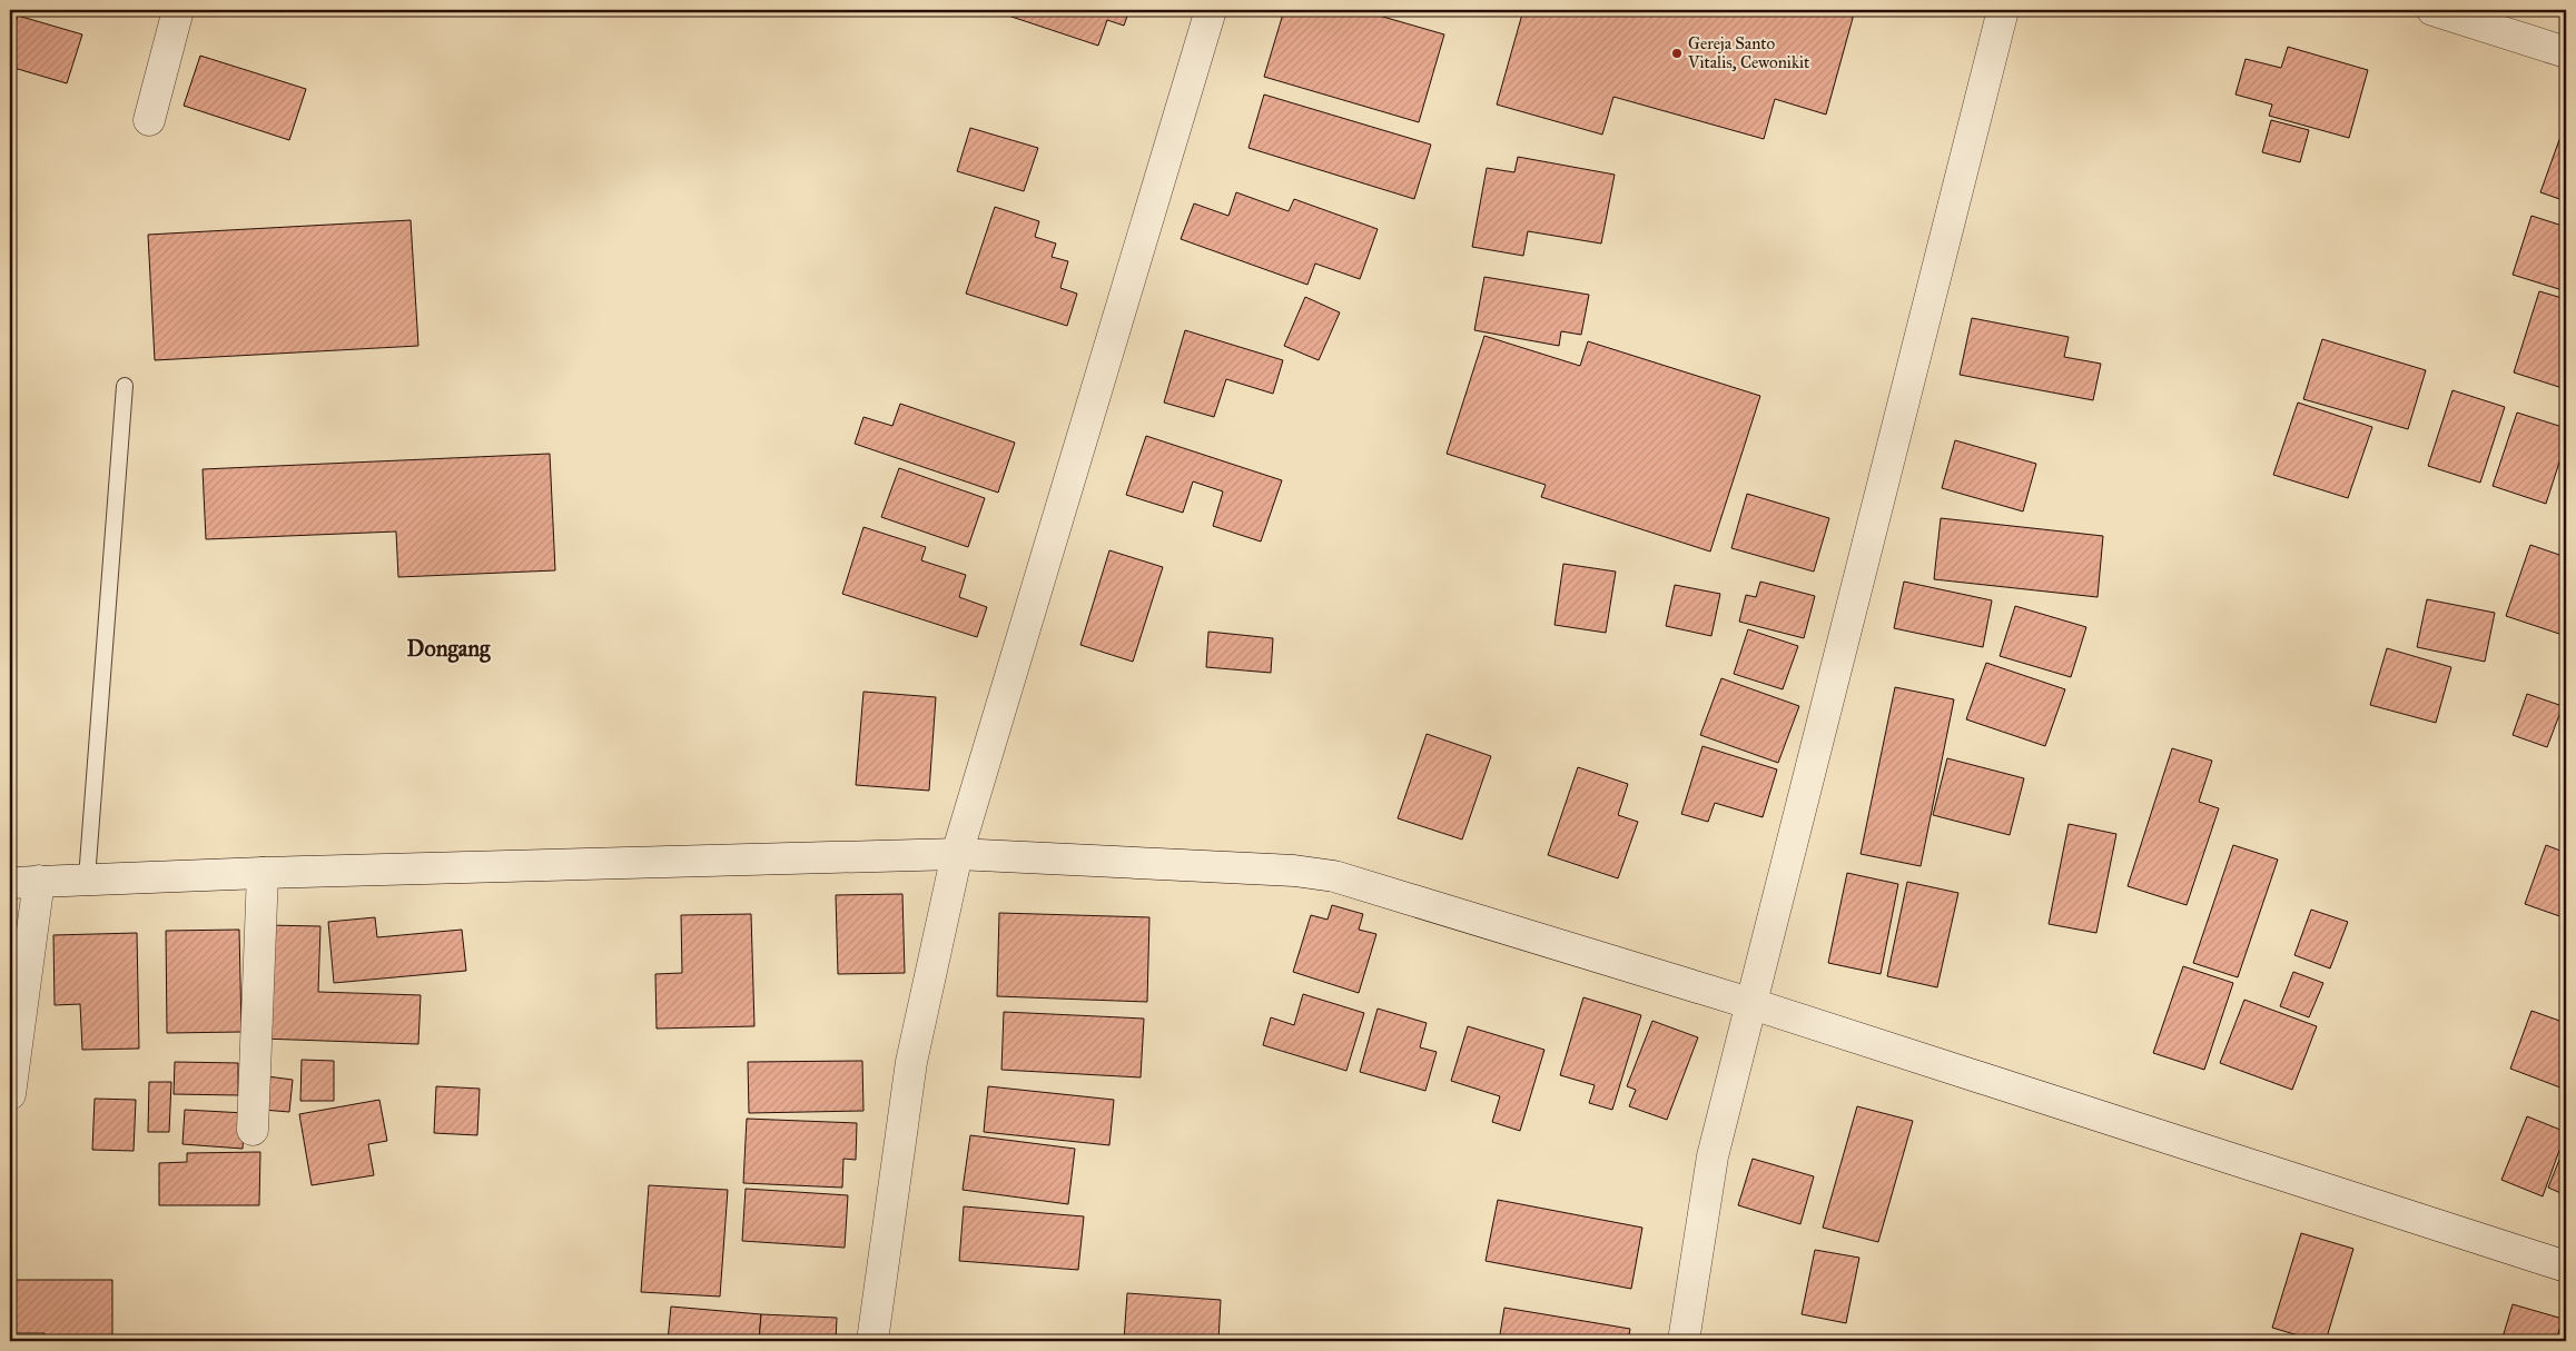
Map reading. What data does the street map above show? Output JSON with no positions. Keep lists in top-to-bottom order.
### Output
{
  "districts": ["Dongang"],
  "places": ["Gereja Santo Vitalis, Cewonikit"]
}
